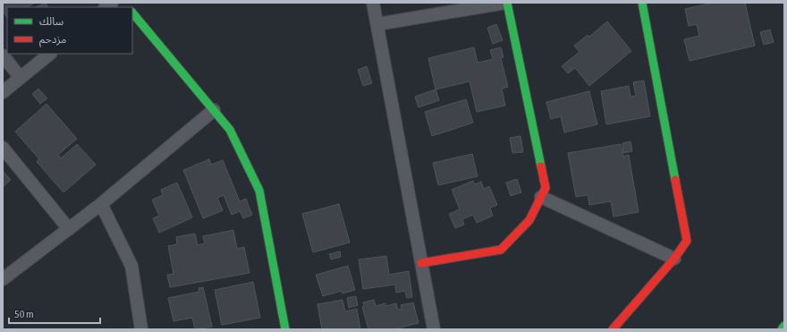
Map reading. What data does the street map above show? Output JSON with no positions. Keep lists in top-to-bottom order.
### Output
{
  "legend": ["سالك", "مزدحم"],
  "scale_bar": "50 m"
}
